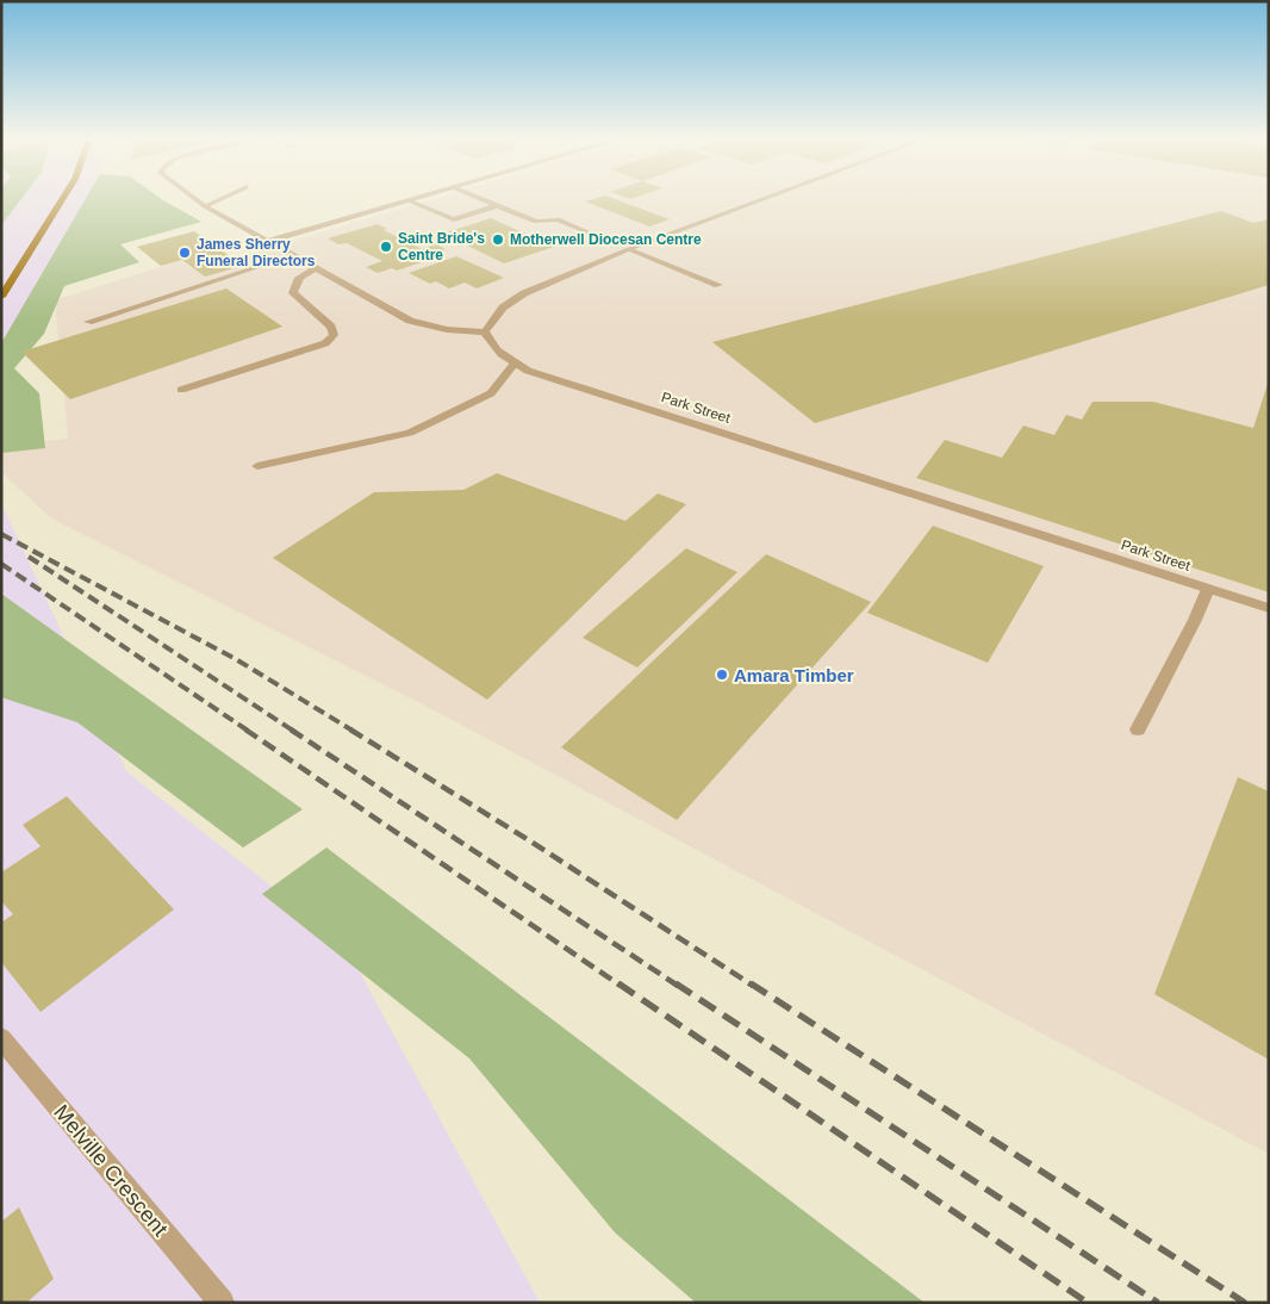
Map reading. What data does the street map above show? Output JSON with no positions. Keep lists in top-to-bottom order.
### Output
{
  "streets": {
    "street": ["Park Street", "Melville Crescent"]
  },
  "places": [
    "Motherwell Diocesan Centre",
    "Saint Bride's Centre",
    "James Sherry Funeral Directors",
    "Amara Timber"
  ]
}
